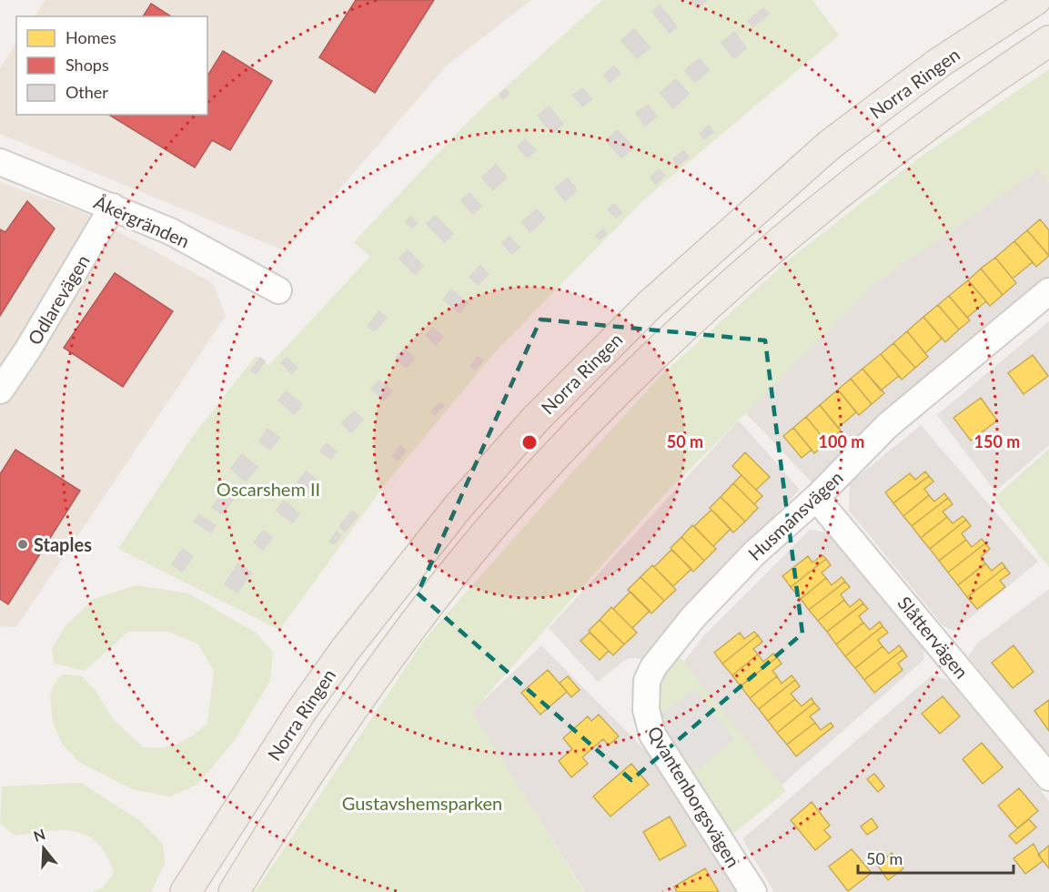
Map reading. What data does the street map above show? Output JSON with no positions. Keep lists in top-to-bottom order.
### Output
{
  "streets": {
    "main road": ["Norra Ringen"],
    "street": [
      "Åkergränden",
      "Odlarevägen",
      "Husmansvägen",
      "Slåttervägen",
      "Qvantenborgsvägen"
    ]
  },
  "crossings": [
    ["Åkergränden", "Odlarevägen"],
    ["Husmansvägen", "Slåttervägen"],
    ["Husmansvägen", "Qvantenborgsvägen"]
  ],
  "parks": ["Oscarshem II", "Gustavshemsparken"],
  "places": ["Staples"],
  "legend": ["Homes", "Shops", "Other"],
  "scale_bar": "50 m",
  "north": "top",
  "rings": ["50 m", "100 m", "150 m"]
}
